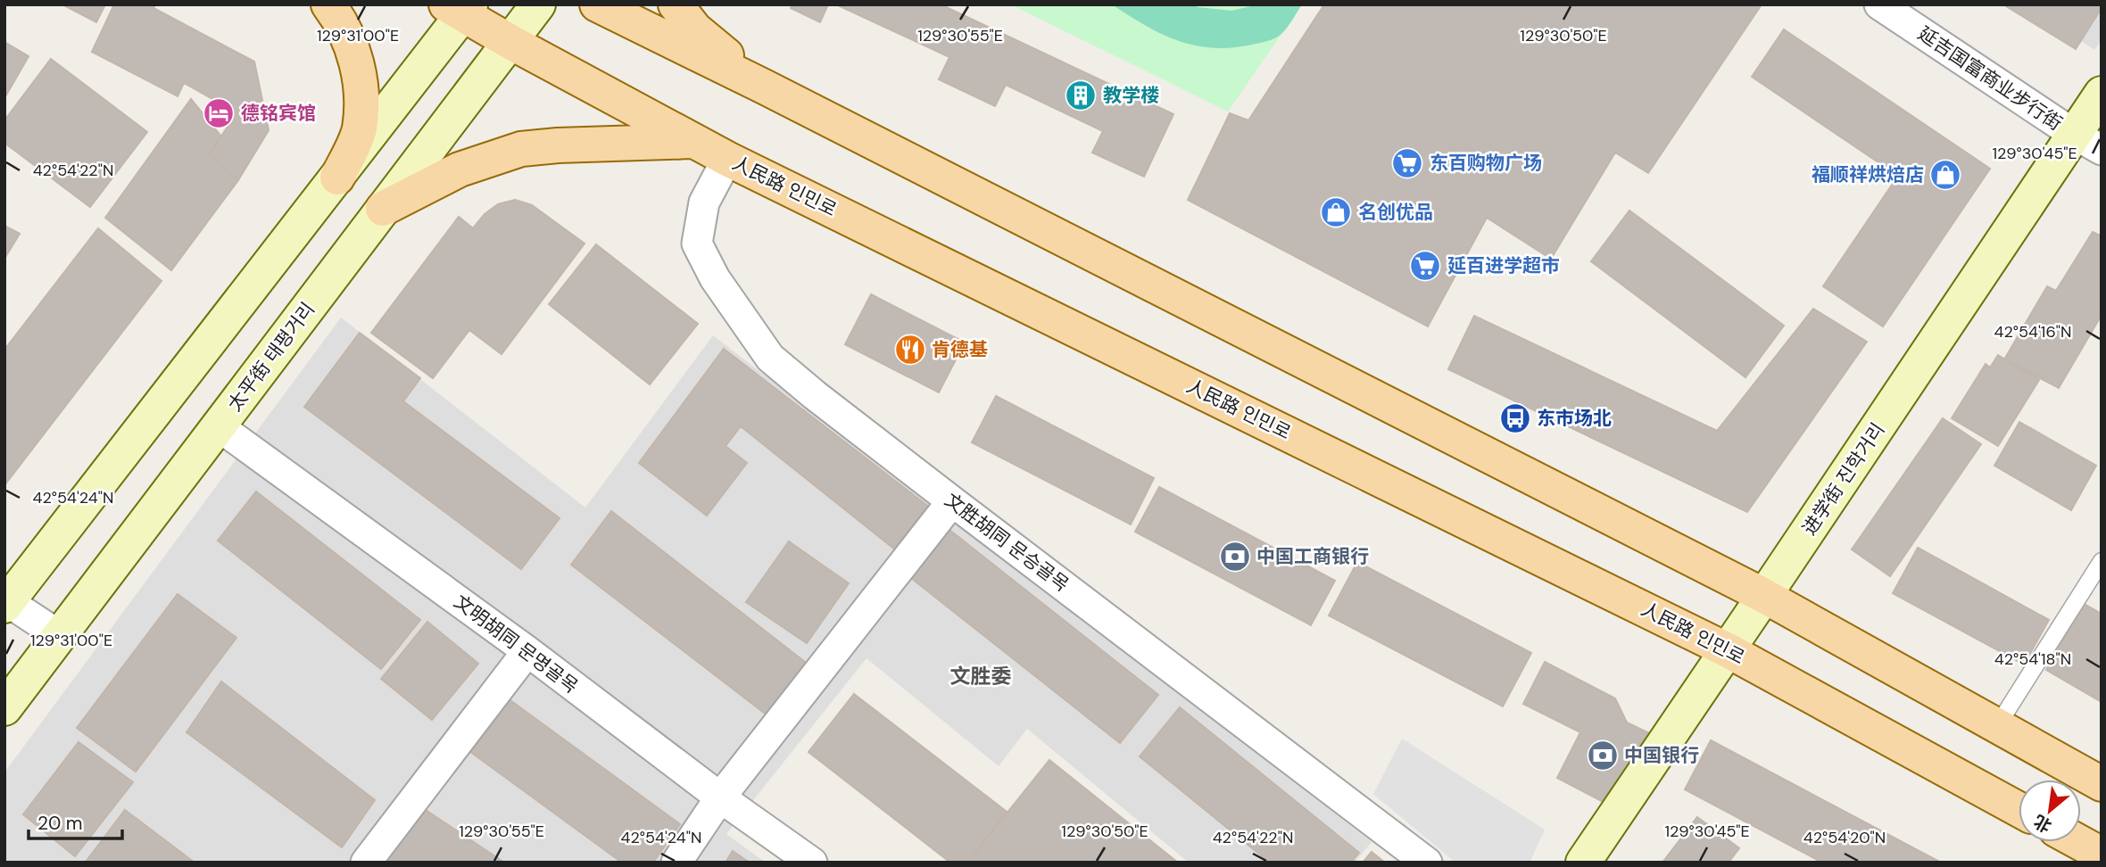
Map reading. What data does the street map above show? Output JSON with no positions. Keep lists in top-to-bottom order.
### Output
{
  "streets": {
    "main road": ["人民路 인민로", "太平街 태평거리", "进学街 진학거리"],
    "street": ["延吉国富商业步行街", "文胜胡同 문승골목", "文明胡同 문명골목"]
  },
  "crossings": [
    ["延吉国富商业步行街", "进学街 진학거리"],
    ["人民路 인민로", "太平街 태평거리"],
    ["人民路 인민로", "进学街 진학거리"],
    ["人民路 인민로", "文胜胡同 문승골목"],
    ["太平街 태평거리", "文明胡同 문명골목"]
  ],
  "districts": ["文胜委"],
  "places": {
    "building": ["教学楼"],
    "hotel": ["德铭宾馆"],
    "supermarket": ["东百购物广场", "延百进学超市"],
    "shop": ["福顺祥烘焙店", "名创优品"],
    "restaurant": ["肯德基"],
    "bus stop": ["东市场北"],
    "bank": ["中国工商银行", "中国银行"]
  },
  "scale_bar": "20 m",
  "north": "bottom left",
  "coordinates": [
    "129°31'00\"E",
    "129°30'55\"E",
    "129°30'50\"E",
    "129°30'45\"E",
    "42°54'22\"N",
    "42°54'16\"N",
    "42°54'24\"N",
    "42°54'18\"N",
    "42°54'20\"N"
  ]
}
